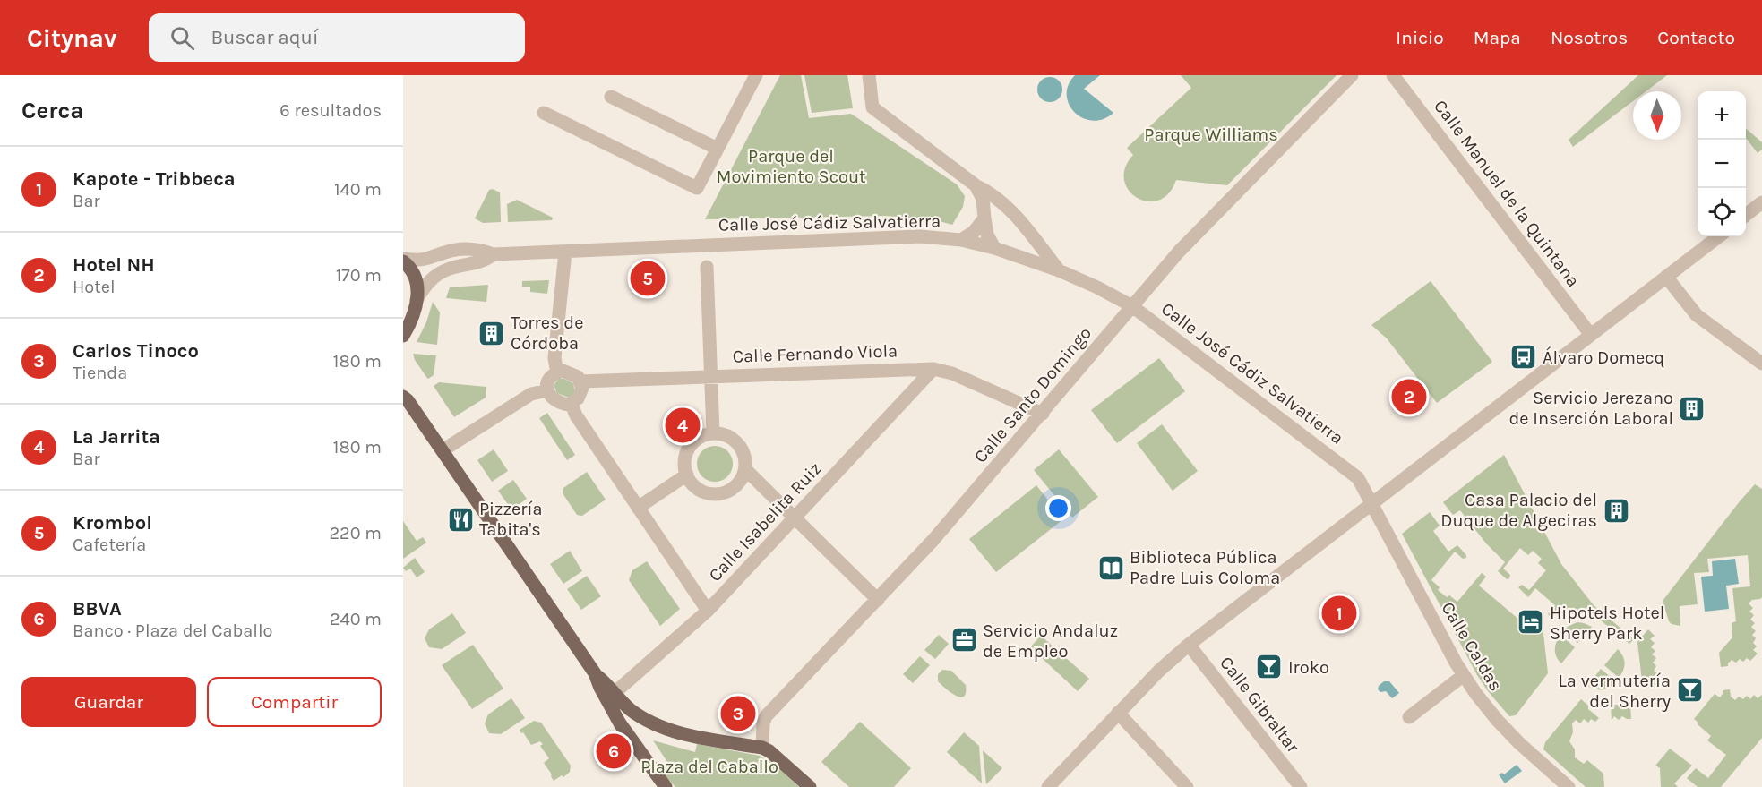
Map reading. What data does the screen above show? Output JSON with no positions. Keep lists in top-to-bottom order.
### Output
{
  "streets": {
    "street": [
      "Calle Manuel de la Quintana",
      "Calle José Cádiz Salvatierra",
      "Calle Fernando Viola",
      "Calle Santo Domingo",
      "Calle Isabelita Ruiz",
      "Calle Caldas",
      "Calle Gibraltar"
    ]
  },
  "crossings": [
    ["Calle José Cádiz Salvatierra", "Calle Santo Domingo"],
    ["Calle José Cádiz Salvatierra", "Calle Caldas"],
    ["Calle Fernando Viola", "Calle Santo Domingo"],
    ["Calle Fernando Viola", "Calle Isabelita Ruiz"]
  ],
  "parks": ["Parque Williams", "Parque del Movimiento Scout", "Plaza del Caballo"],
  "places": {
    "building": ["Torres de Córdoba", "Servicio Jerezano de Inserción Laboral", "Casa Palacio del Duque de Algeciras"],
    "bus stop": ["Álvaro Domecq"],
    "restaurant": ["Pizzería Tabita's"],
    "library": ["Biblioteca Pública Padre Luis Coloma"],
    "hotel": ["Hipotels Hotel Sherry Park"],
    "office": ["Servicio Andaluz de Empleo"],
    "bar": ["Iroko", "La vermutería del Sherry"]
  },
  "north": "bottom",
  "page": {
    "header": "Citynav",
    "search": "Buscar aquí",
    "nav": [
      "Inicio",
      "Mapa",
      "Nosotros",
      "Contacto"
    ],
    "heading": ["Cerca", "6 resultados"],
    "map_buttons": ["+", "−"],
    "list": [
      {
        "mark": "1",
        "name": "Kapote - Tribbeca",
        "note": "Bar",
        "value": "140 m"
      },
      {
        "mark": "2",
        "name": "Hotel NH",
        "note": "Hotel",
        "value": "170 m"
      },
      {
        "mark": "3",
        "name": "Carlos Tinoco",
        "note": "Tienda",
        "value": "180 m"
      },
      {
        "mark": "4",
        "name": "La Jarrita",
        "note": "Bar",
        "value": "180 m"
      },
      {
        "mark": "5",
        "name": "Krombol",
        "note": "Cafetería",
        "value": "220 m"
      },
      {
        "mark": "6",
        "name": "BBVA",
        "note": "Banco · Plaza del Caballo",
        "value": "240 m"
      }
    ],
    "pins": [
      "5",
      "2",
      "4",
      "1",
      "3",
      "6"
    ],
    "buttons": ["Guardar", "Compartir"]
  }
}
